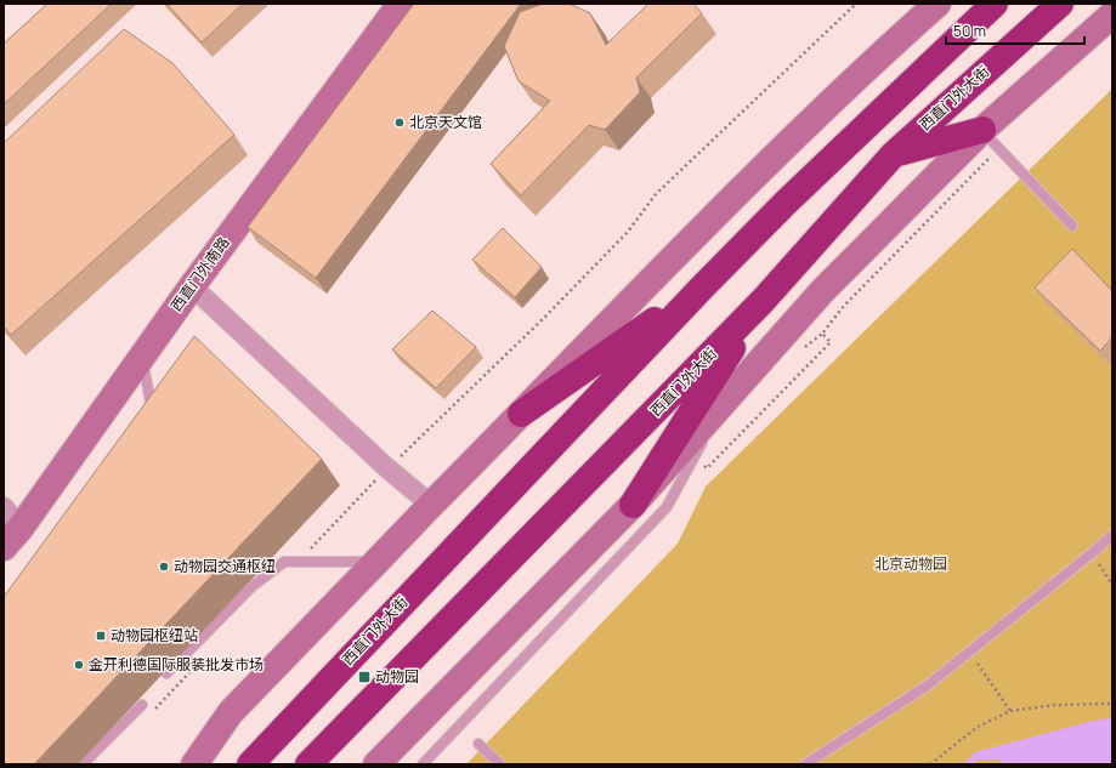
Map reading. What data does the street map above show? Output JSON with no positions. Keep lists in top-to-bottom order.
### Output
{
  "streets": {
    "highway": ["西直门外大街"],
    "street": ["西直门外南路"]
  },
  "parks": ["北京动物园"],
  "places": {
    "other": ["北京天文馆", "动物园交通枢纽", "金开利德国际服装批发市场"],
    "transit": ["动物园枢纽站", "动物园"]
  },
  "scale_bar": "50 m"
}
